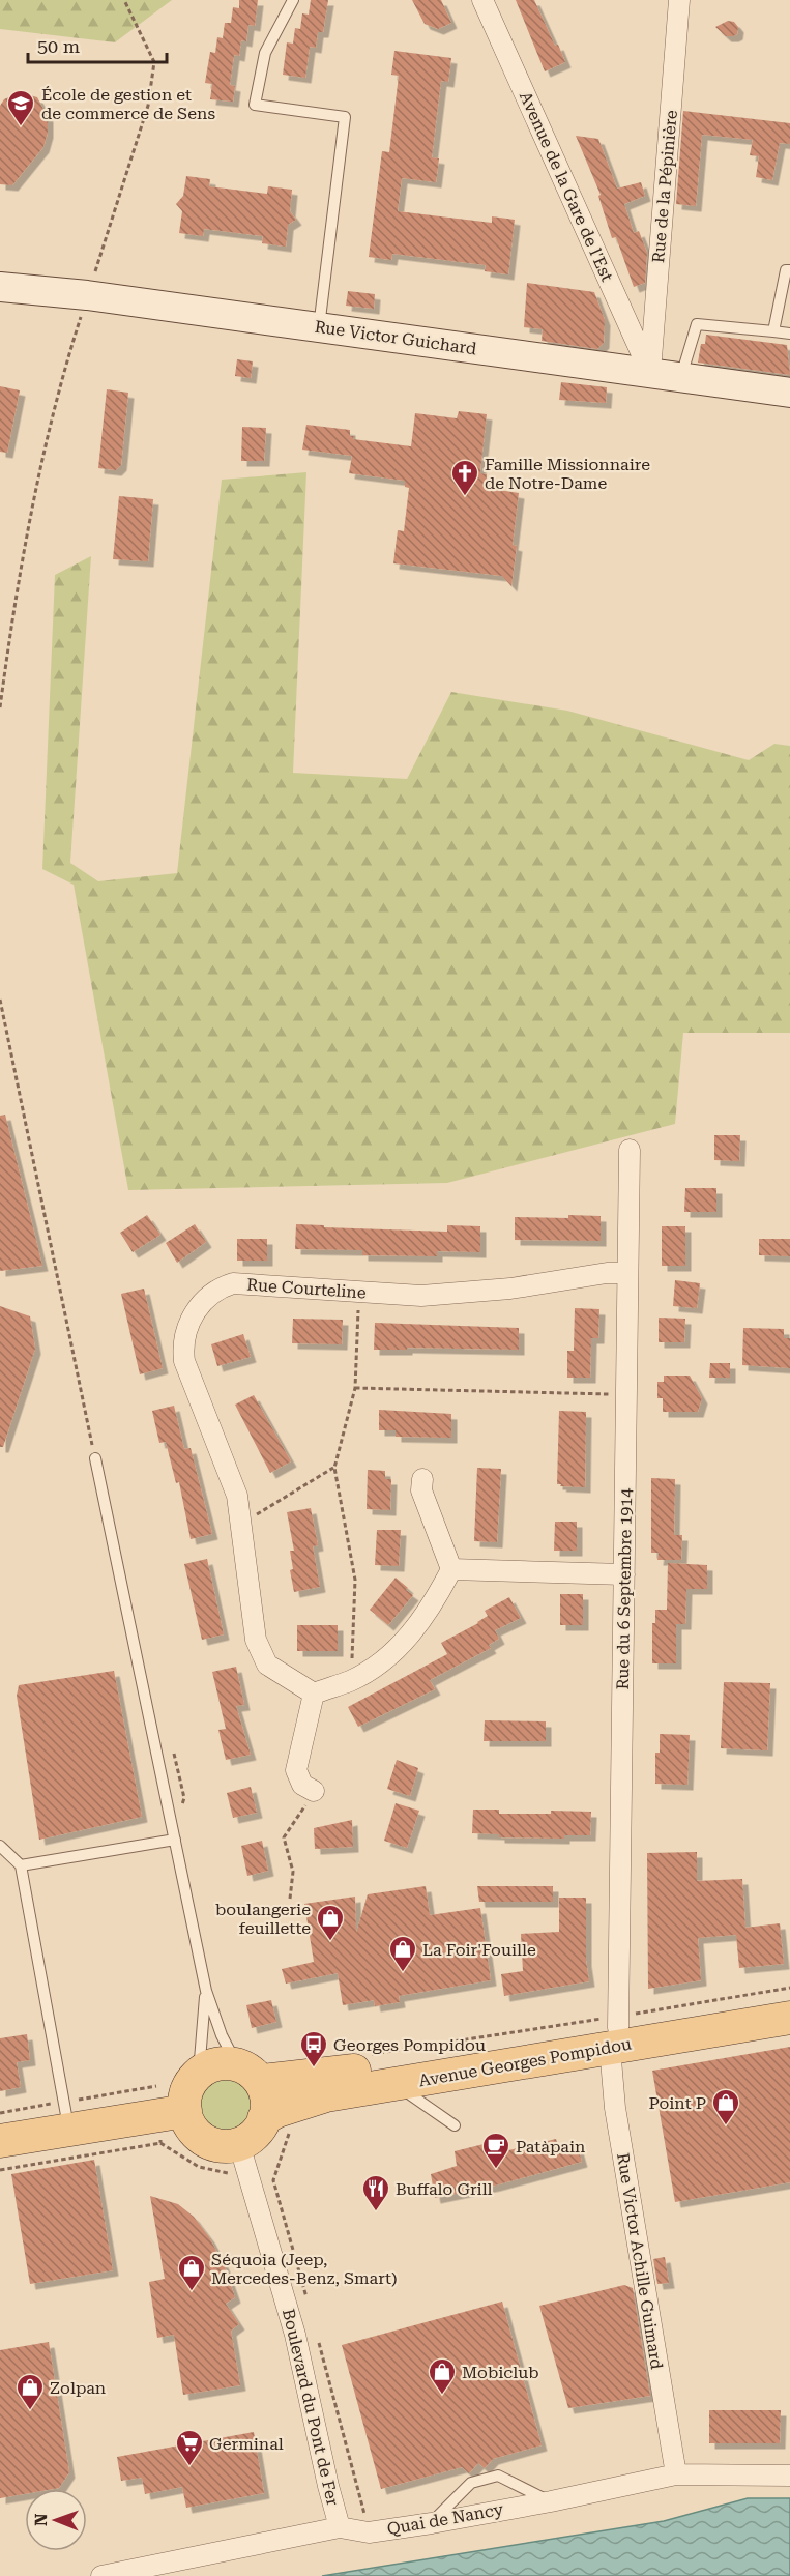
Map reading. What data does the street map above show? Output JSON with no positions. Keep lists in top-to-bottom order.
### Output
{
  "streets": {
    "main road": ["Rue Victor Guichard", "Avenue Georges Pompidou"],
    "street": [
      "Avenue de la Gare de l'Est",
      "Rue de la Pépinière",
      "Rue Courteline",
      "Rue du 6 Septembre 1914",
      "Rue Victor Achille Guimard",
      "Boulevard du Pont de Fer",
      "Quai de Nancy"
    ]
  },
  "crossings": [
    ["Avenue de la Gare de l'Est", "Rue de la Pépinière"],
    ["Avenue de la Gare de l'Est", "Rue Victor Guichard"],
    ["Rue de la Pépinière", "Rue Victor Guichard"],
    ["Rue Courteline", "Rue du 6 Septembre 1914"],
    ["Rue du 6 Septembre 1914", "Avenue Georges Pompidou"],
    ["Rue du 6 Septembre 1914", "Rue Victor Achille Guimard"],
    ["Avenue Georges Pompidou", "Rue Victor Achille Guimard"],
    ["Rue Victor Achille Guimard", "Quai de Nancy"],
    ["Boulevard du Pont de Fer", "Quai de Nancy"]
  ],
  "places": {
    "school or university": ["École de gestion et de commerce de Sens"],
    "church": ["Famille Missionnaire de Notre-Dame"],
    "shop": [
      "boulangerie feuillette",
      "La Foir'Fouille",
      "Point P",
      "Séquoia (Jeep, Mercedes-Benz, Smart)",
      "Mobiclub",
      "Zolpan"
    ],
    "bus stop": ["Georges Pompidou"],
    "cafe": ["Patàpain"],
    "restaurant": ["Buffalo Grill"],
    "supermarket": ["Germinal"]
  },
  "scale_bar": "50 m",
  "north": "left"
}
